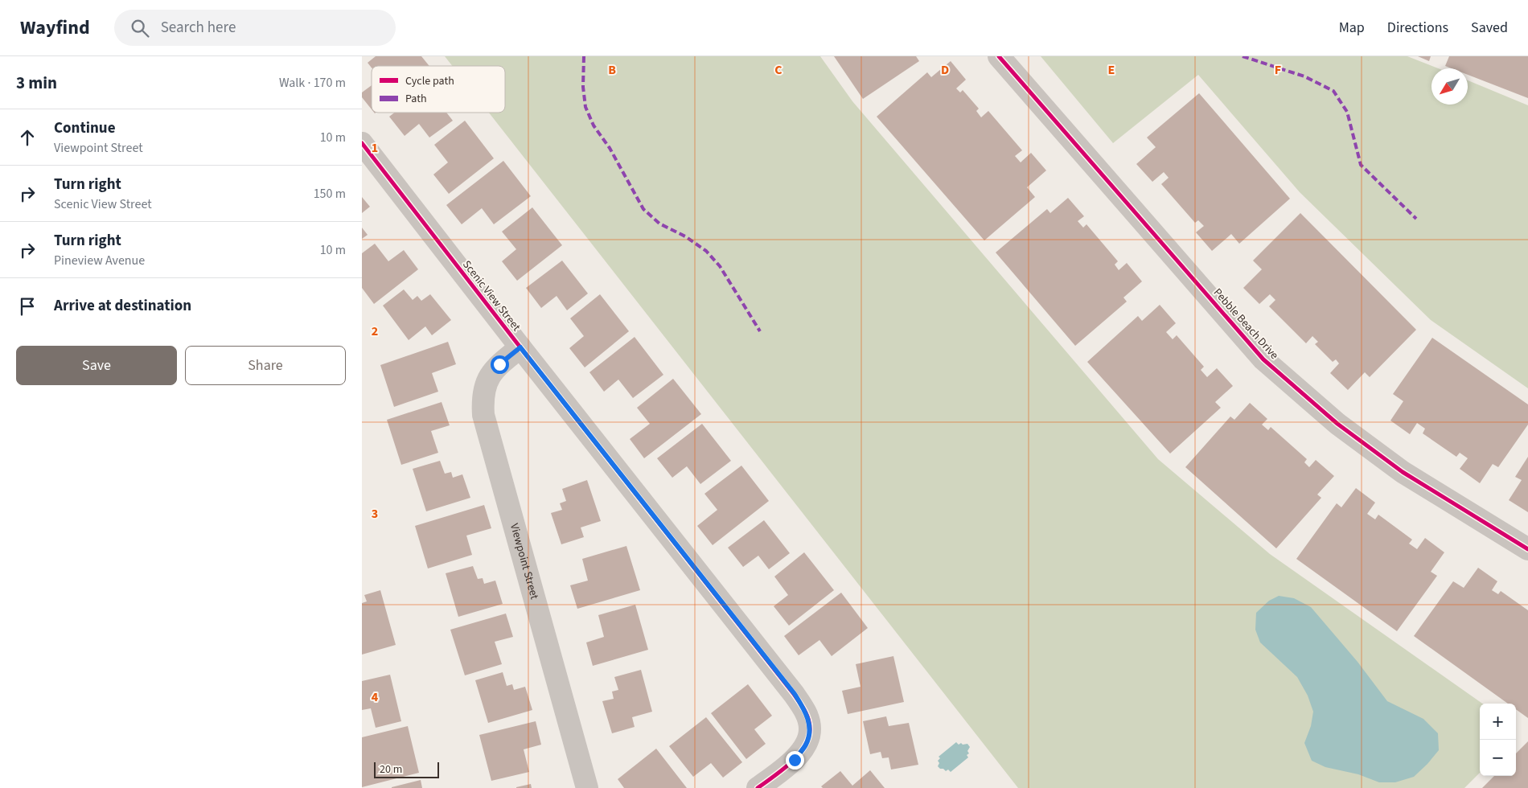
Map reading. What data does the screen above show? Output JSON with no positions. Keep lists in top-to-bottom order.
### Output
{
  "streets": {
    "street": ["Scenic View Street", "Pebble Beach Drive", "Viewpoint Street"]
  },
  "crossings": [
    ["Scenic View Street", "Viewpoint Street"]
  ],
  "legend": ["Cycle path", "Path"],
  "scale_bar": "20 m",
  "north": "bottom left",
  "page": {
    "header": "Wayfind",
    "search": "Search here",
    "nav": ["Map", "Directions", "Saved"],
    "heading": ["3 min", "Walk · 170 m"],
    "list": [
      ["Continue", "Viewpoint Street", "10 m"],
      ["Turn right", "Scenic View Street", "150 m"],
      ["Turn right", "Pineview Avenue", "10 m"],
      "Arrive at destination"
    ],
    "buttons": ["Save", "Share"],
    "map_buttons": ["+", "−"],
    "scale": "20 m"
  },
  "grid": {
    "columns": [
      "B",
      "C",
      "D",
      "E",
      "F"
    ],
    "rows": [
      "1",
      "2",
      "3",
      "4"
    ]
  }
}
